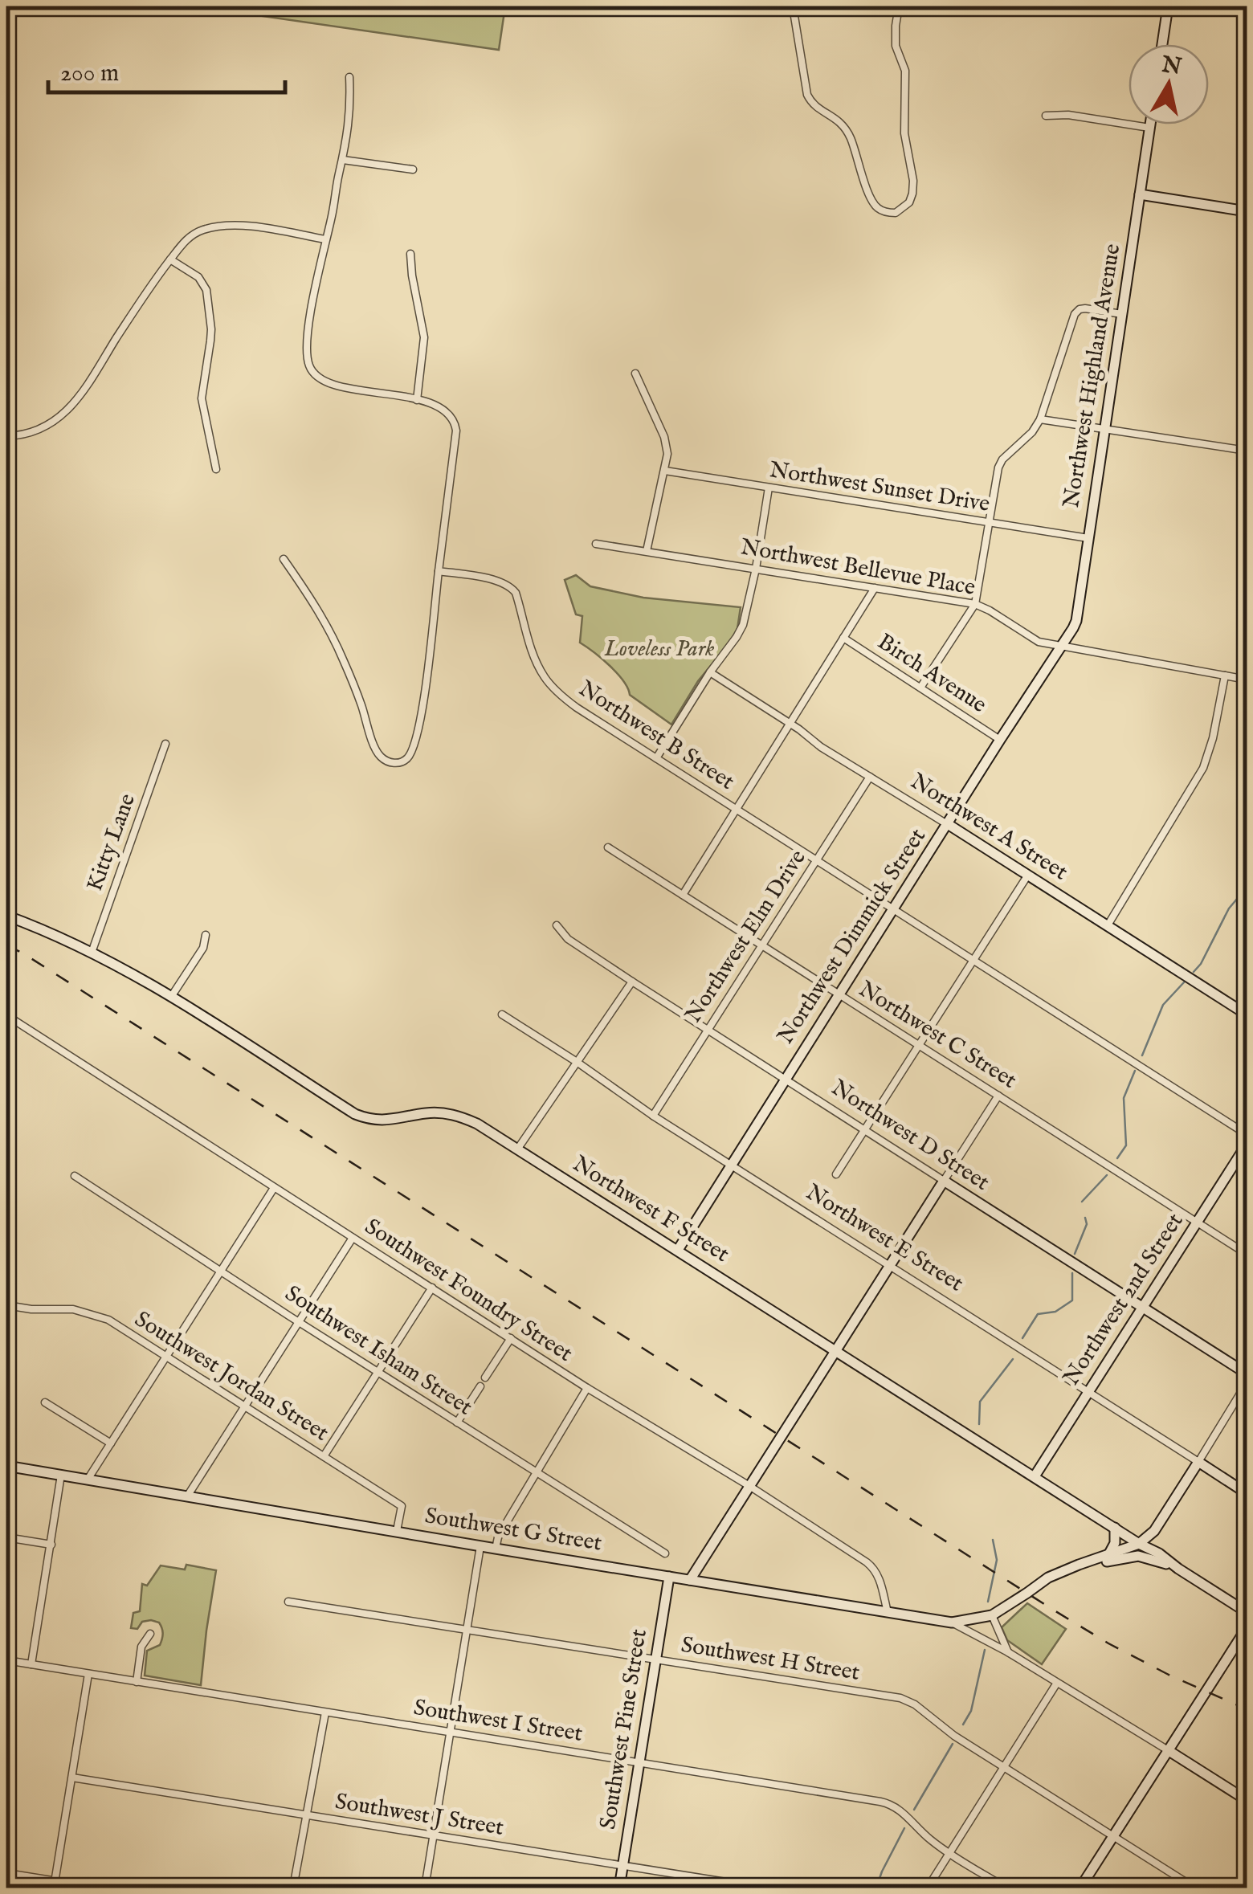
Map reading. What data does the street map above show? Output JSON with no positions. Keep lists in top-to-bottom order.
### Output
{
  "streets": {
    "main road": [
      "Northwest Highland Avenue",
      "Northwest A Street",
      "Northwest Dimmick Street",
      "Northwest D Street",
      "Northwest F Street",
      "Northwest E Street",
      "Northwest 2nd Street",
      "Southwest G Street",
      "Southwest Pine Street"
    ],
    "street": [
      "Northwest Sunset Drive",
      "Northwest Bellevue Place",
      "Birch Avenue",
      "Northwest B Street",
      "Kitty Lane",
      "Northwest Elm Drive",
      "Northwest C Street",
      "Southwest Foundry Street",
      "Southwest Isham Street",
      "Southwest Jordan Street",
      "Southwest H Street",
      "Southwest I Street",
      "Southwest J Street"
    ]
  },
  "crossings": [
    ["Northwest Highland Avenue", "Northwest Sunset Drive"],
    ["Northwest Highland Avenue", "Northwest Bellevue Place"],
    ["Northwest Highland Avenue", "Northwest Dimmick Street"],
    ["Northwest Bellevue Place", "Northwest Dimmick Street"],
    ["Birch Avenue", "Northwest Dimmick Street"],
    ["Northwest B Street", "Northwest Elm Drive"],
    ["Northwest B Street", "Northwest Dimmick Street"],
    ["Northwest A Street", "Northwest Elm Drive"],
    ["Northwest A Street", "Northwest Dimmick Street"],
    ["Kitty Lane", "Northwest F Street"],
    ["Northwest Elm Drive", "Northwest C Street"],
    ["Northwest Elm Drive", "Northwest D Street"],
    ["Northwest Elm Drive", "Northwest E Street"],
    ["Northwest Dimmick Street", "Northwest C Street"],
    ["Northwest Dimmick Street", "Northwest D Street"],
    ["Northwest Dimmick Street", "Northwest F Street"],
    ["Northwest Dimmick Street", "Northwest E Street"],
    ["Northwest C Street", "Northwest 2nd Street"],
    ["Northwest D Street", "Northwest 2nd Street"],
    ["Northwest F Street", "Northwest 2nd Street"],
    ["Northwest E Street", "Northwest 2nd Street"],
    ["Southwest Foundry Street", "Southwest G Street"],
    ["Southwest Jordan Street", "Southwest G Street"],
    ["Southwest G Street", "Southwest Pine Street"],
    ["Southwest H Street", "Southwest Pine Street"],
    ["Southwest I Street", "Southwest Pine Street"],
    ["Southwest Pine Street", "Southwest J Street"]
  ],
  "parks": ["Loveless Park"],
  "scale_bar": "200 m",
  "north": "top"
}
